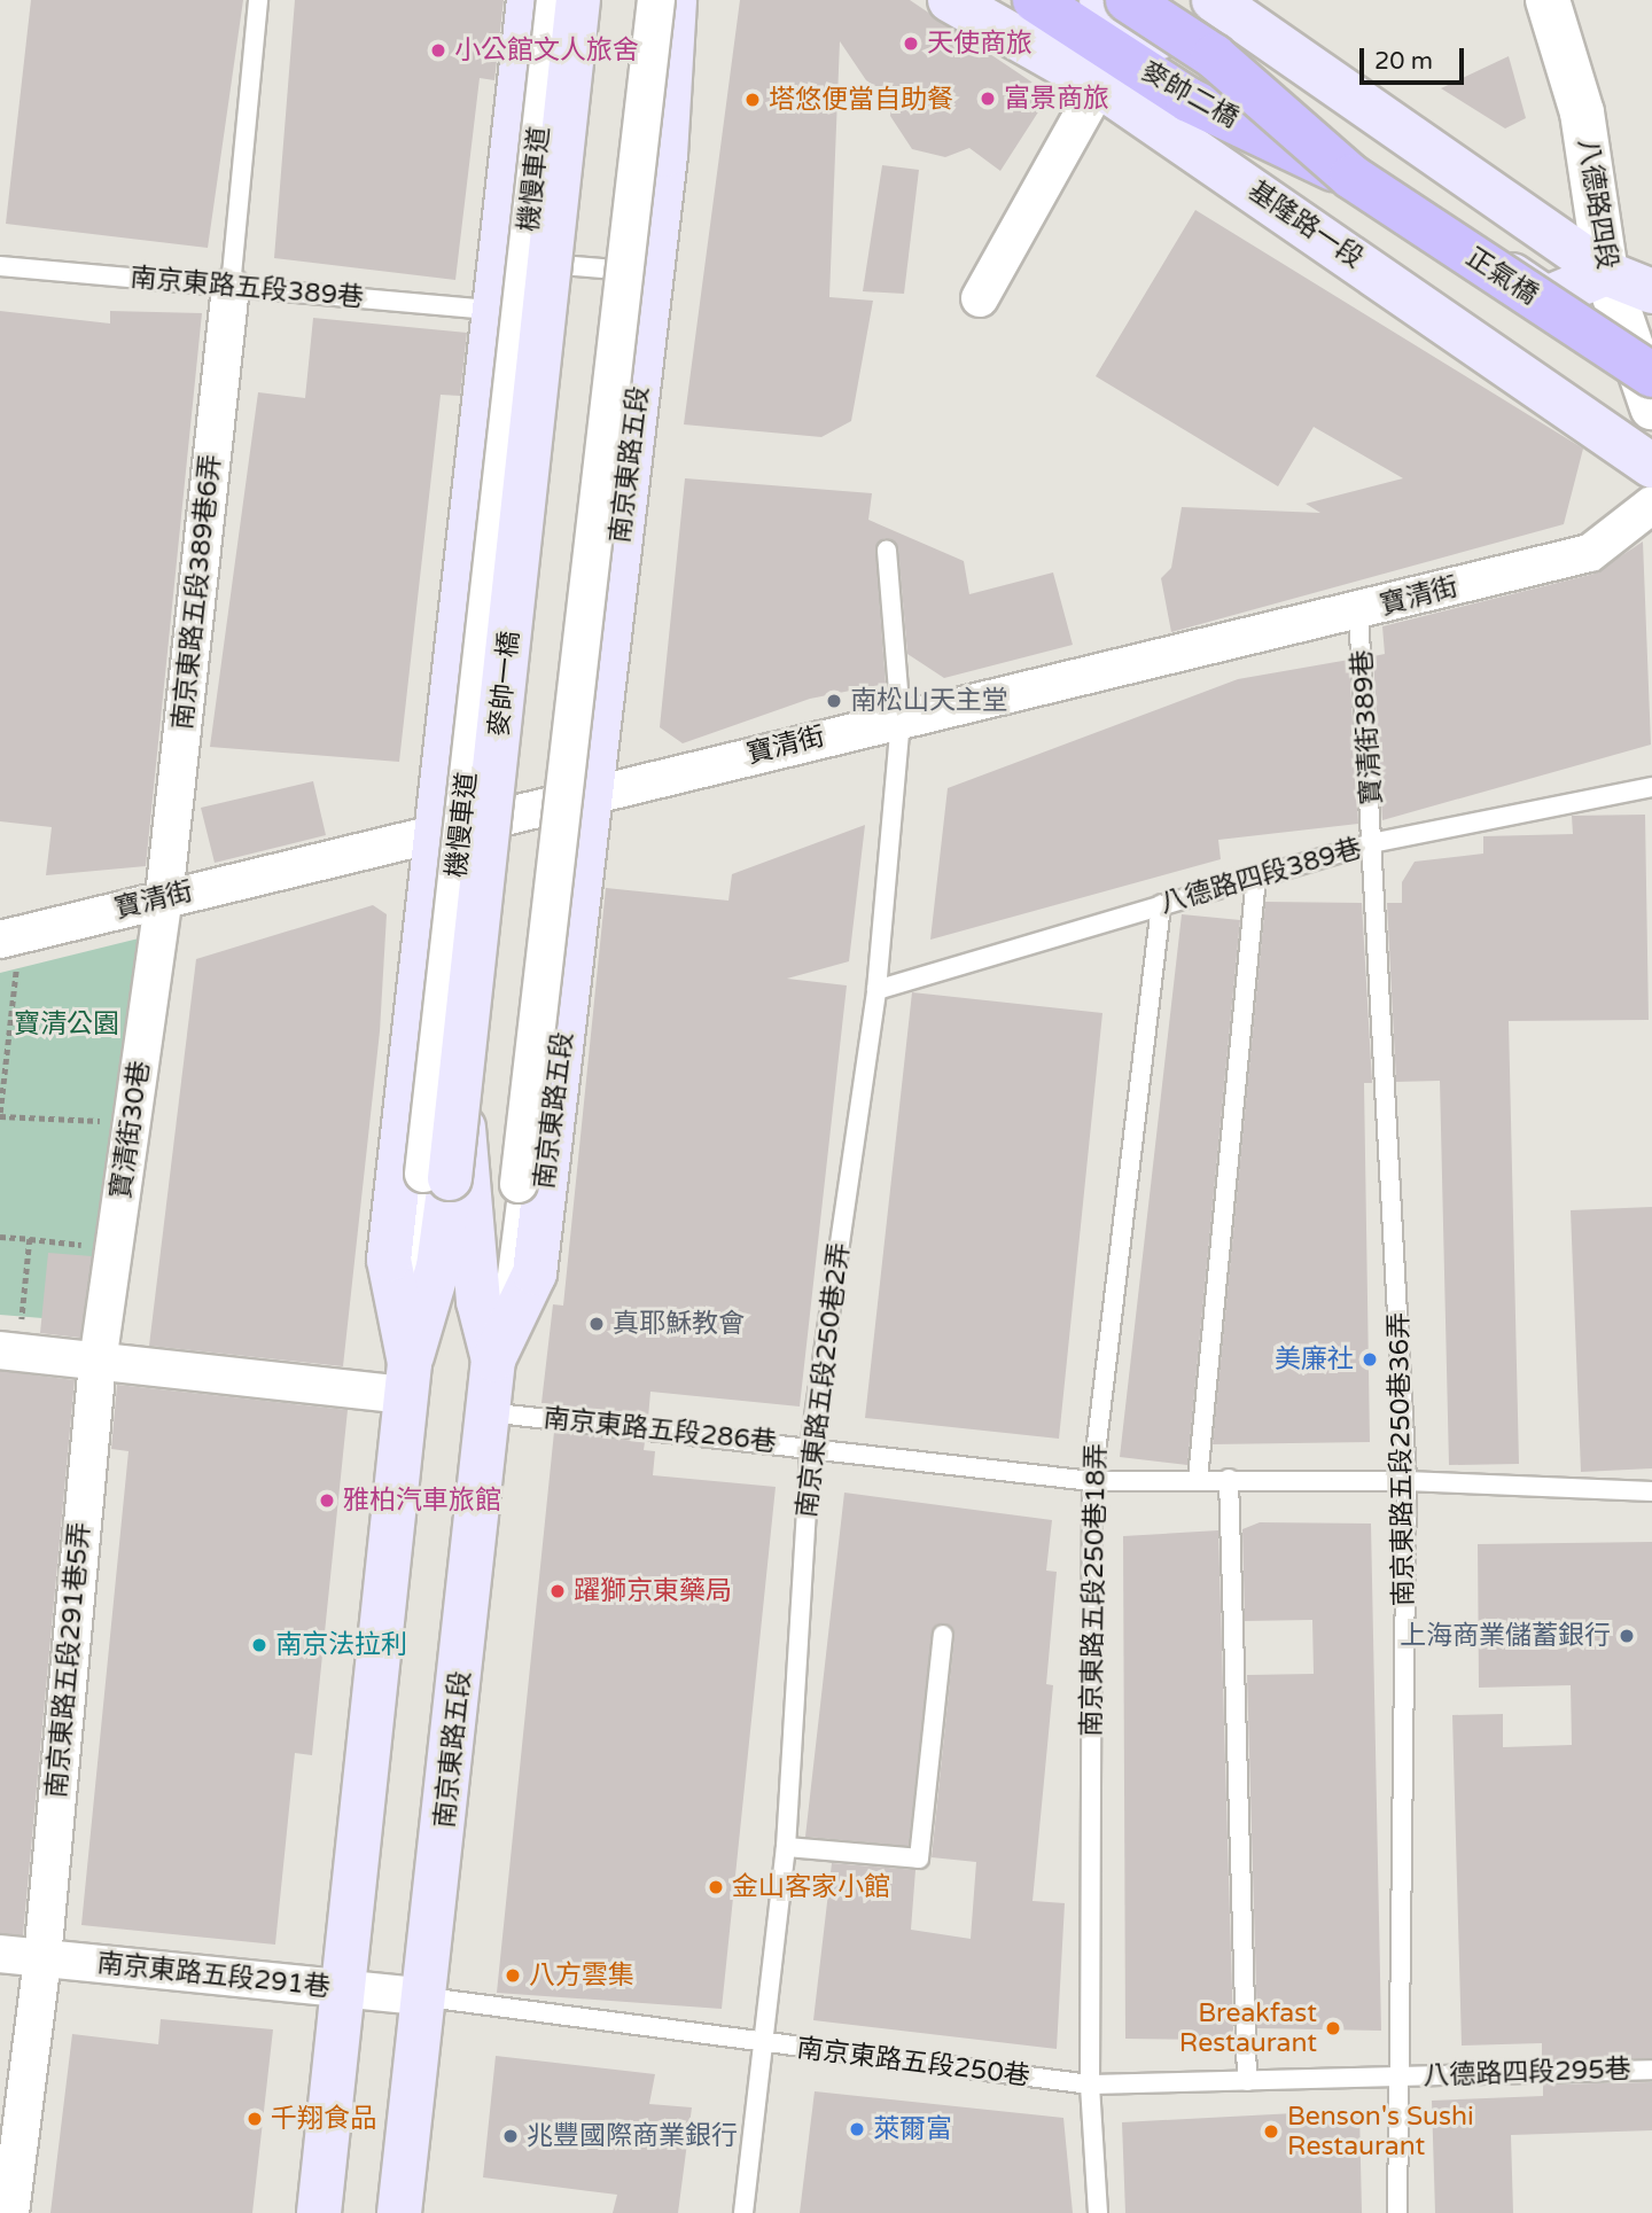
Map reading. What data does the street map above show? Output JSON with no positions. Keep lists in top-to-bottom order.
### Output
{
  "streets": {
    "highway": ["麥帥二橋", "正氣橋"],
    "main road": ["基隆路一段", "南京東路五段", "麥帥一橋"],
    "street": [
      "機慢車道",
      "八德路四段",
      "南京東路五段389巷6弄",
      "寶清街",
      "寶清街30巷",
      "南京東路五段291巷5弄",
      "南京東路五段291巷"
    ],
    "lane": [
      "南京東路五段389巷",
      "寶清街389巷",
      "八德路四段389巷",
      "南京東路五段250巷2弄",
      "南京東路五段286巷",
      "南京東路五段250巷36弄",
      "南京東路五段250巷18弄",
      "南京東路五段250巷",
      "八德路四段295巷"
    ]
  },
  "crossings": [
    ["麥帥二橋", "正氣橋"],
    ["機慢車道", "麥帥一橋"],
    ["南京東路五段389巷", "南京東路五段389巷6弄"],
    ["南京東路五段", "寶清街"],
    ["南京東路五段", "麥帥一橋"],
    ["南京東路五段", "南京東路五段286巷"],
    ["南京東路五段", "南京東路五段291巷"],
    ["南京東路五段", "南京東路五段250巷"],
    ["南京東路五段389巷6弄", "寶清街"],
    ["南京東路五段389巷6弄", "寶清街30巷"],
    ["寶清街", "寶清街389巷"],
    ["寶清街", "寶清街30巷"],
    ["寶清街", "南京東路五段250巷2弄"],
    ["寶清街389巷", "八德路四段389巷"],
    ["寶清街389巷", "南京東路五段250巷36弄"],
    ["八德路四段389巷", "南京東路五段250巷2弄"],
    ["八德路四段389巷", "南京東路五段250巷36弄"],
    ["八德路四段389巷", "南京東路五段250巷18弄"],
    ["寶清街30巷", "南京東路五段291巷5弄"],
    ["南京東路五段250巷2弄", "南京東路五段286巷"],
    ["南京東路五段250巷2弄", "南京東路五段250巷"],
    ["南京東路五段286巷", "南京東路五段250巷36弄"],
    ["南京東路五段286巷", "南京東路五段250巷18弄"],
    ["南京東路五段250巷36弄", "南京東路五段250巷"],
    ["南京東路五段250巷36弄", "八德路四段295巷"],
    ["南京東路五段250巷18弄", "南京東路五段250巷"],
    ["南京東路五段291巷5弄", "南京東路五段291巷"],
    ["南京東路五段291巷", "南京東路五段250巷"],
    ["南京東路五段250巷", "八德路四段295巷"]
  ],
  "parks": ["寶清公園"],
  "places": [
    "天使商旅",
    "小公館文人旅舍",
    "富景商旅",
    "塔悠便當自助餐",
    "南松山天主堂",
    "真耶穌教會",
    "美廉社",
    "雅柏汽車旅館",
    "躍獅京東藥局",
    "上海商業儲蓄銀行",
    "南京法拉利",
    "金山客家小館",
    "八方雲集",
    "Breakfast Restaurant",
    "千翔食品",
    "萊爾富",
    "Benson's Sushi Restaurant",
    "兆豐國際商業銀行"
  ],
  "scale_bar": "20 m"
}
